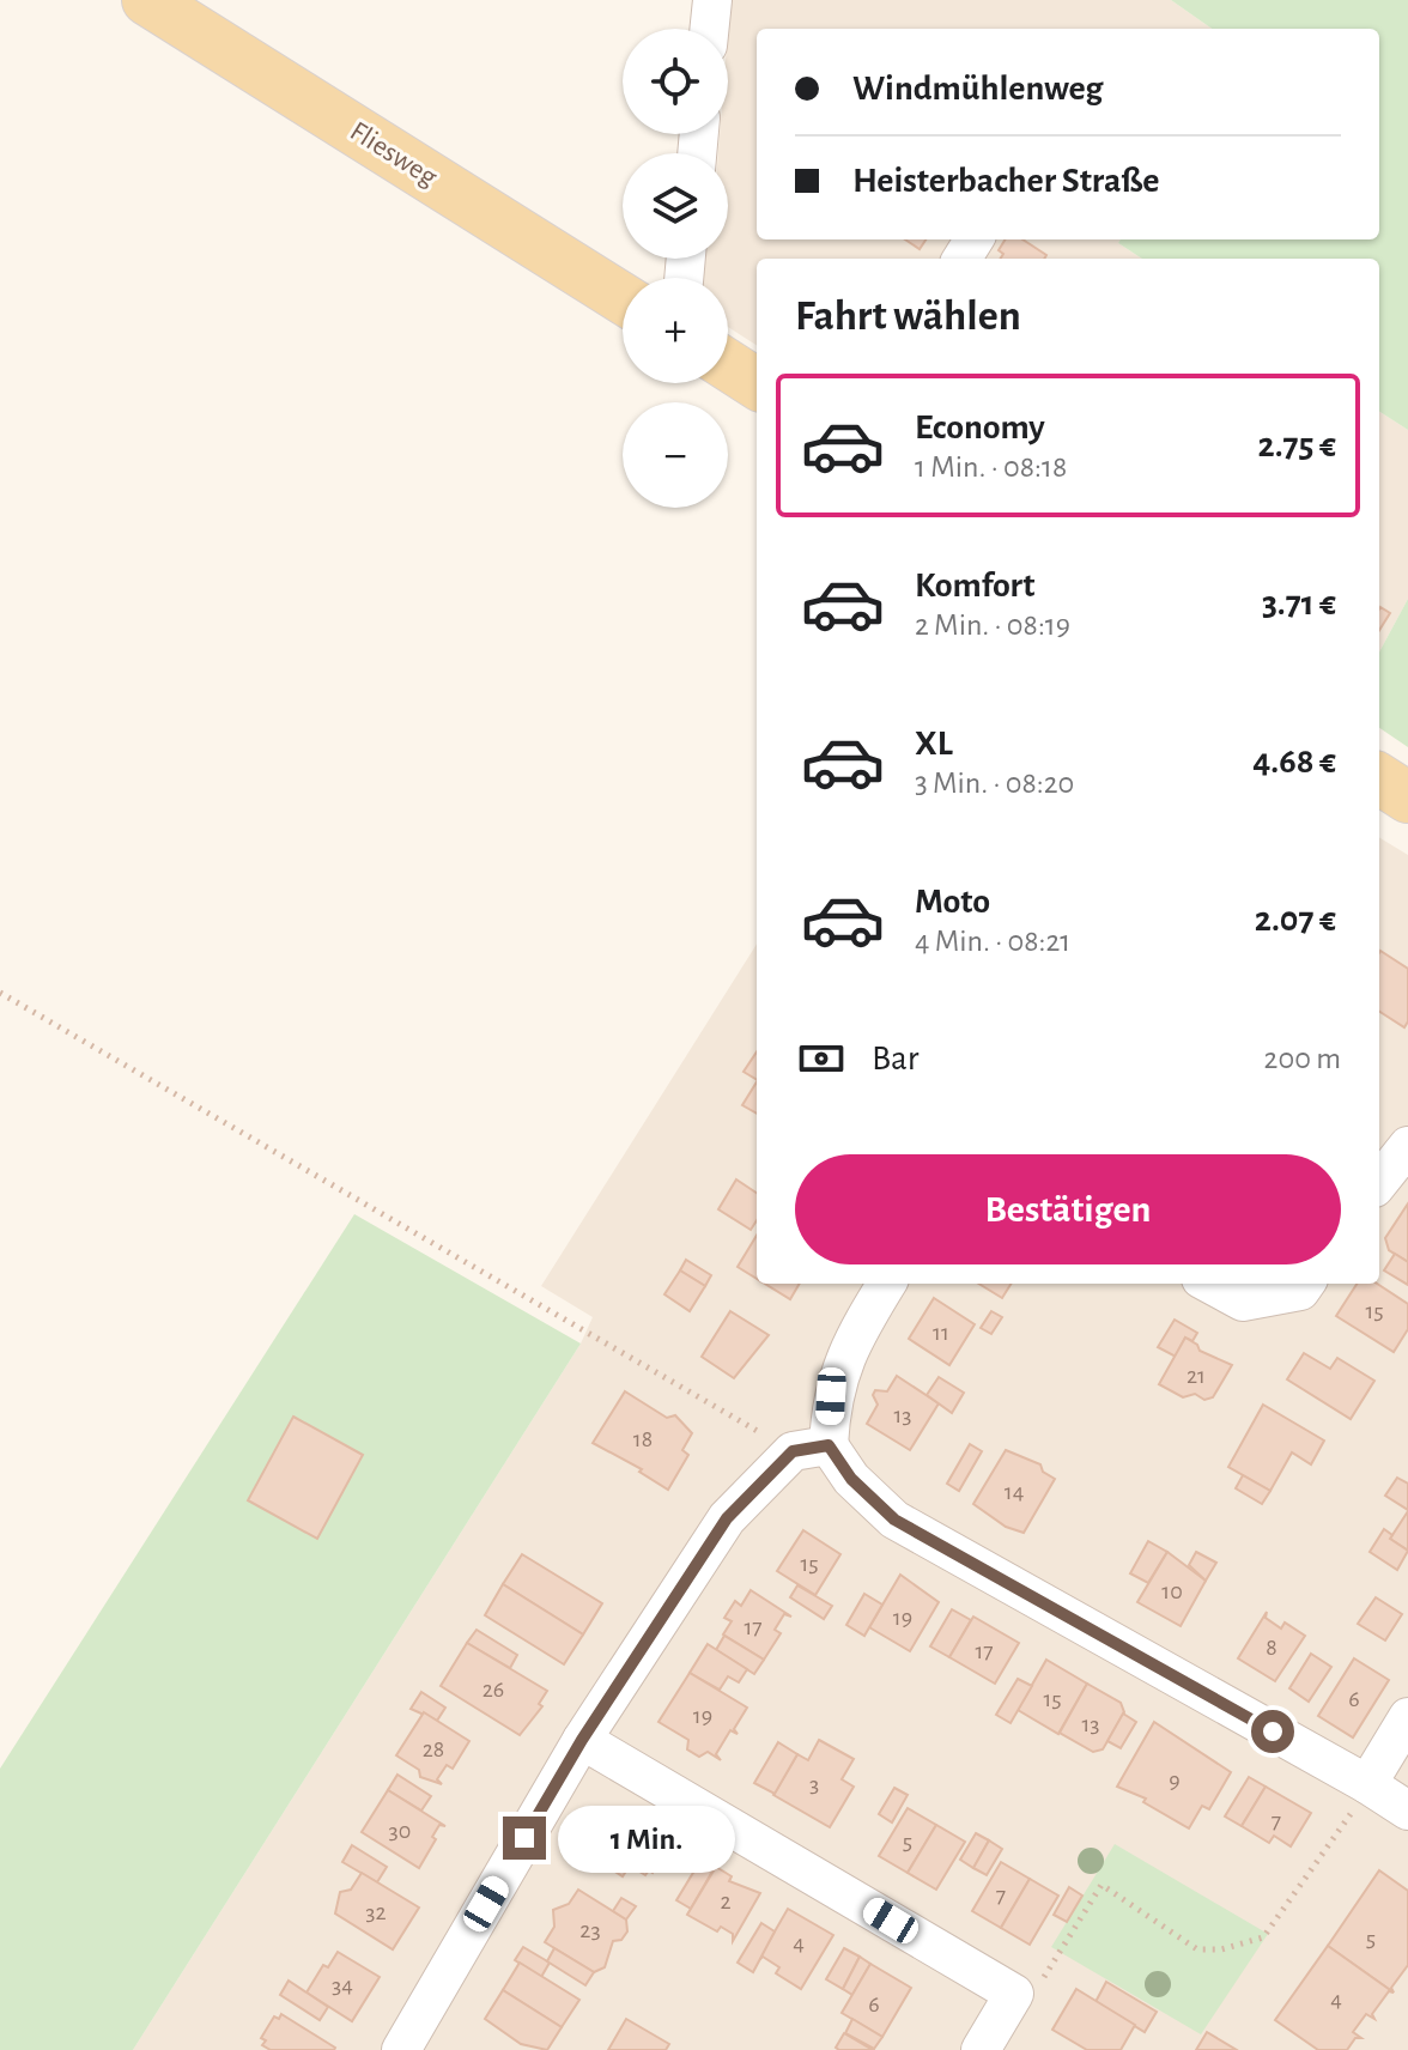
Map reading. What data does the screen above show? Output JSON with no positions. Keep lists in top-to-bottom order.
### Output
{
  "streets": {
    "main road": ["Fliesweg"]
  },
  "house_numbers": [
    "15",
    "11",
    "21",
    "13",
    "18",
    "14",
    "15",
    "10",
    "19",
    "17",
    "8",
    "17",
    "26",
    "15",
    "6",
    "19",
    "13",
    "28",
    "9",
    "3",
    "7",
    "30",
    "5",
    "7",
    "2",
    "32",
    "23",
    "5",
    "4",
    "34",
    "4",
    "6"
  ],
  "page": {
    "map_buttons": ["+", "−"],
    "banner": ["Windmühlenweg", "Heisterbacher Straße"],
    "heading": "Fahrt wählen",
    "list": [
      {
        "name": "Economy",
        "note": "1 Min. · 08:18",
        "value": "2.75 €"
      },
      {
        "name": "Komfort",
        "note": "2 Min. · 08:19",
        "value": "3.71 €"
      },
      {
        "name": "XL",
        "note": "3 Min. · 08:20",
        "value": "4.68 €"
      },
      {
        "name": "Moto",
        "note": "4 Min. · 08:21",
        "value": "2.07 €"
      }
    ],
    "pay": ["Bar", "200 m"],
    "buttons": "Bestätigen",
    "bubble": "1 Min."
  }
}
